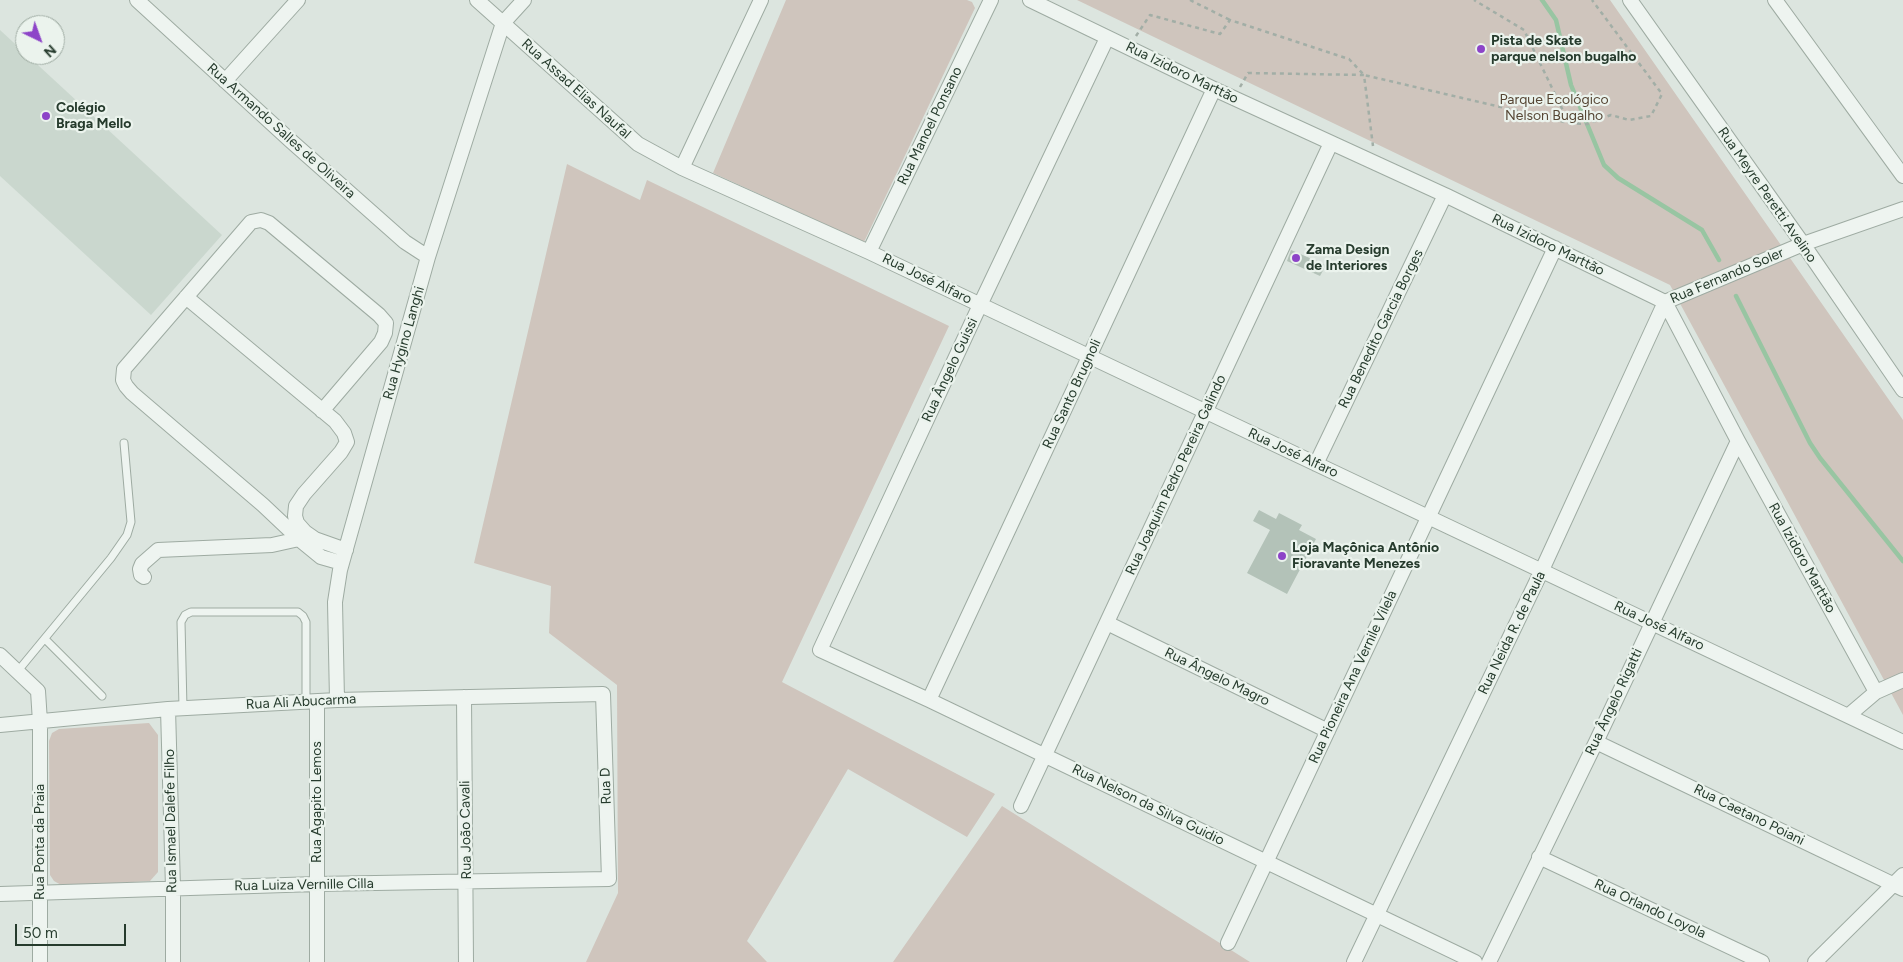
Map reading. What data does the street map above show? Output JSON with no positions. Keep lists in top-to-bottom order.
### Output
{
  "streets": {
    "street": [
      "Rua Izidoro Marttão",
      "Rua Assad Elias Naufal",
      "Rua Manoel Ponsano",
      "Rua Armando Salles de Oliveira",
      "Rua Meyre Peretti Avelino",
      "Rua Fernando Soler",
      "Rua José Alfaro",
      "Rua Benedito Garcia Borges",
      "Rua Hygino Langhi",
      "Rua Ângelo Guissi",
      "Rua Santo Brugnoli",
      "Rua Joaquim Pedro Pereira Galindo",
      "Rua Neida R. de Paula",
      "Rua Ângelo Magro",
      "Rua Pioneira Ana Vernile Vilela",
      "Rua Ali Abucarma",
      "Rua Ângelo Rigatti",
      "Rua D",
      "Rua Agapito Lemos",
      "Rua Nelson da Silva Guidio",
      "Rua Caetano Poiani",
      "Rua Ismael Dalefe Filho",
      "Rua João Cavali",
      "Rua Ponta da Praia",
      "Rua Luiza Vernille Cilla",
      "Rua Orlando Loyola"
    ]
  },
  "crossings": [
    ["Rua Izidoro Marttão", "Rua Fernando Soler"],
    ["Rua Izidoro Marttão", "Rua Benedito Garcia Borges"],
    ["Rua Izidoro Marttão", "Rua Ângelo Guissi"],
    ["Rua Izidoro Marttão", "Rua Santo Brugnoli"],
    ["Rua Izidoro Marttão", "Rua Joaquim Pedro Pereira Galindo"],
    ["Rua Izidoro Marttão", "Rua Neida R. de Paula"],
    ["Rua Izidoro Marttão", "Rua Pioneira Ana Vernile Vilela"],
    ["Rua Izidoro Marttão", "Rua Ângelo Rigatti"],
    ["Rua Assad Elias Naufal", "Rua José Alfaro"],
    ["Rua Assad Elias Naufal", "Rua Hygino Langhi"],
    ["Rua Manoel Ponsano", "Rua José Alfaro"],
    ["Rua Armando Salles de Oliveira", "Rua Hygino Langhi"],
    ["Rua Meyre Peretti Avelino", "Rua Fernando Soler"],
    ["Rua Fernando Soler", "Rua Neida R. de Paula"],
    ["Rua José Alfaro", "Rua Benedito Garcia Borges"],
    ["Rua José Alfaro", "Rua Ângelo Guissi"],
    ["Rua José Alfaro", "Rua Santo Brugnoli"],
    ["Rua José Alfaro", "Rua Joaquim Pedro Pereira Galindo"],
    ["Rua José Alfaro", "Rua Neida R. de Paula"],
    ["Rua José Alfaro", "Rua Pioneira Ana Vernile Vilela"],
    ["Rua José Alfaro", "Rua Ângelo Rigatti"],
    ["Rua Hygino Langhi", "Rua Ali Abucarma"],
    ["Rua Ângelo Guissi", "Rua Nelson da Silva Guidio"],
    ["Rua Santo Brugnoli", "Rua Nelson da Silva Guidio"],
    ["Rua Joaquim Pedro Pereira Galindo", "Rua Ângelo Magro"],
    ["Rua Joaquim Pedro Pereira Galindo", "Rua Nelson da Silva Guidio"],
    ["Rua Neida R. de Paula", "Rua Nelson da Silva Guidio"],
    ["Rua Ângelo Magro", "Rua Pioneira Ana Vernile Vilela"],
    ["Rua Pioneira Ana Vernile Vilela", "Rua Nelson da Silva Guidio"],
    ["Rua Ali Abucarma", "Rua D"],
    ["Rua Ali Abucarma", "Rua Agapito Lemos"],
    ["Rua Ali Abucarma", "Rua Ismael Dalefe Filho"],
    ["Rua Ali Abucarma", "Rua João Cavali"],
    ["Rua Ali Abucarma", "Rua Ponta da Praia"],
    ["Rua Ângelo Rigatti", "Rua Caetano Poiani"],
    ["Rua Ângelo Rigatti", "Rua Orlando Loyola"],
    ["Rua D", "Rua Luiza Vernille Cilla"],
    ["Rua Agapito Lemos", "Rua Luiza Vernille Cilla"],
    ["Rua Ismael Dalefe Filho", "Rua Luiza Vernille Cilla"],
    ["Rua João Cavali", "Rua Luiza Vernille Cilla"],
    ["Rua Ponta da Praia", "Rua Luiza Vernille Cilla"]
  ],
  "parks": ["Parque Ecológico Nelson Bugalho"],
  "places": [
    "Pista de Skate parque nelson bugalho",
    "Colégio Braga Mello",
    "Zama Design de Interiores",
    "Loja Maçônica Antônio Fioravante Menezes"
  ],
  "scale_bar": "50 m",
  "north": "bottom right"
}
